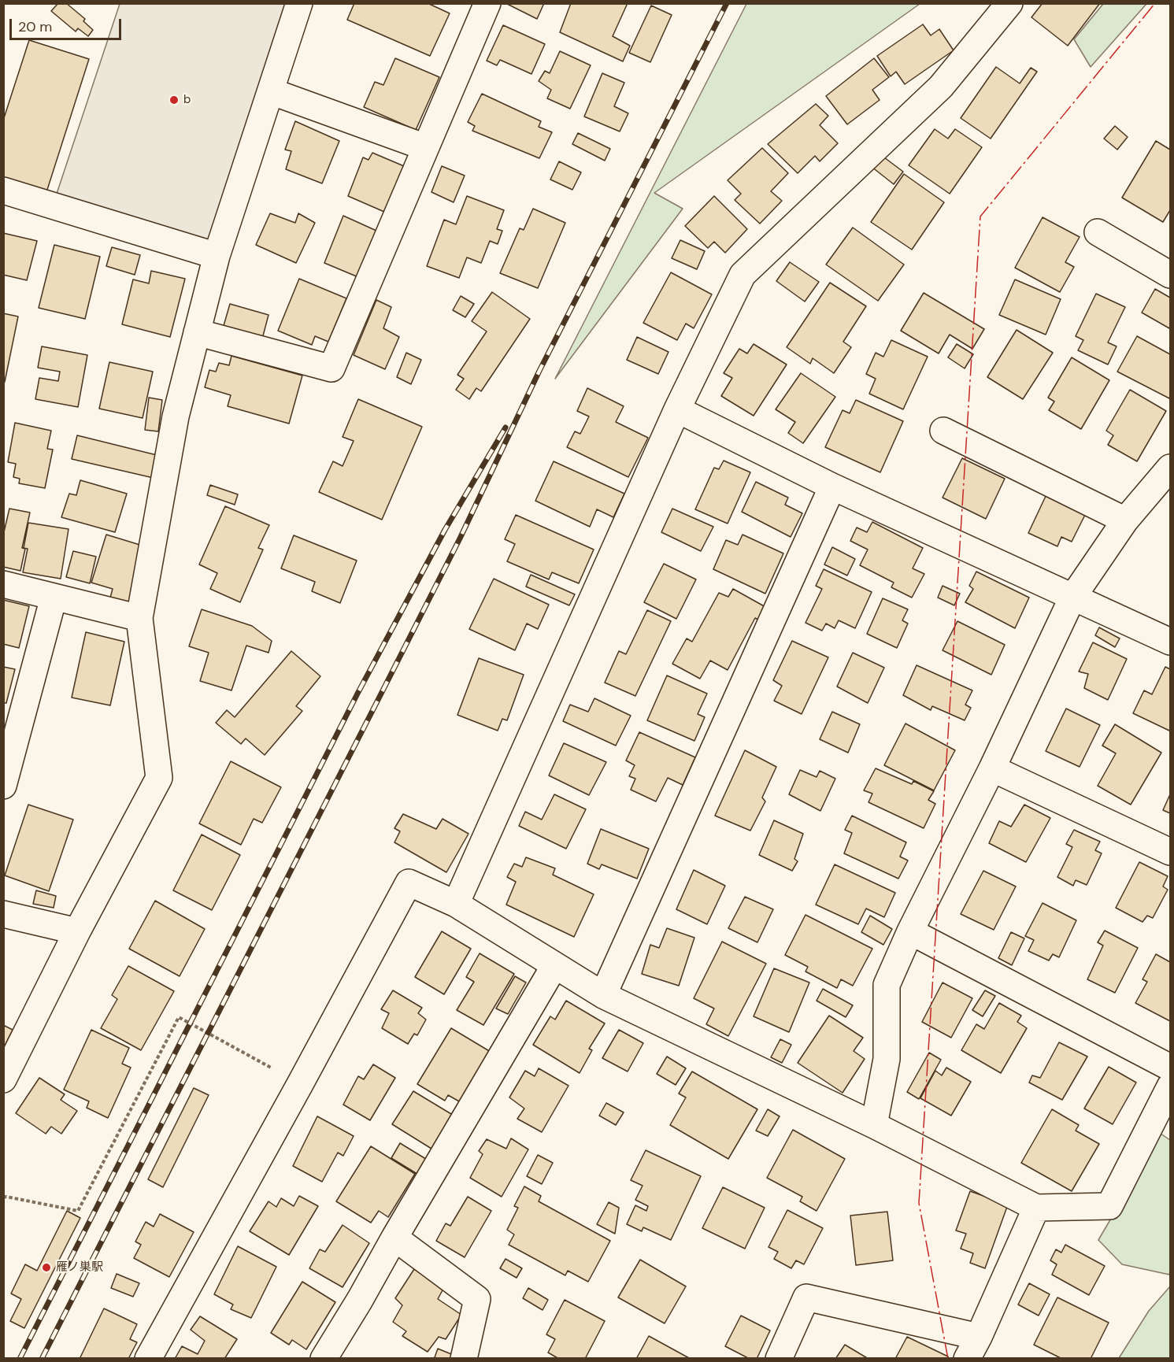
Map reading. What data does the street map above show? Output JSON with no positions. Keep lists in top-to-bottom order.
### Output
{
  "places": ["b", "雁ノ巣駅"],
  "scale_bar": "20 m"
}
